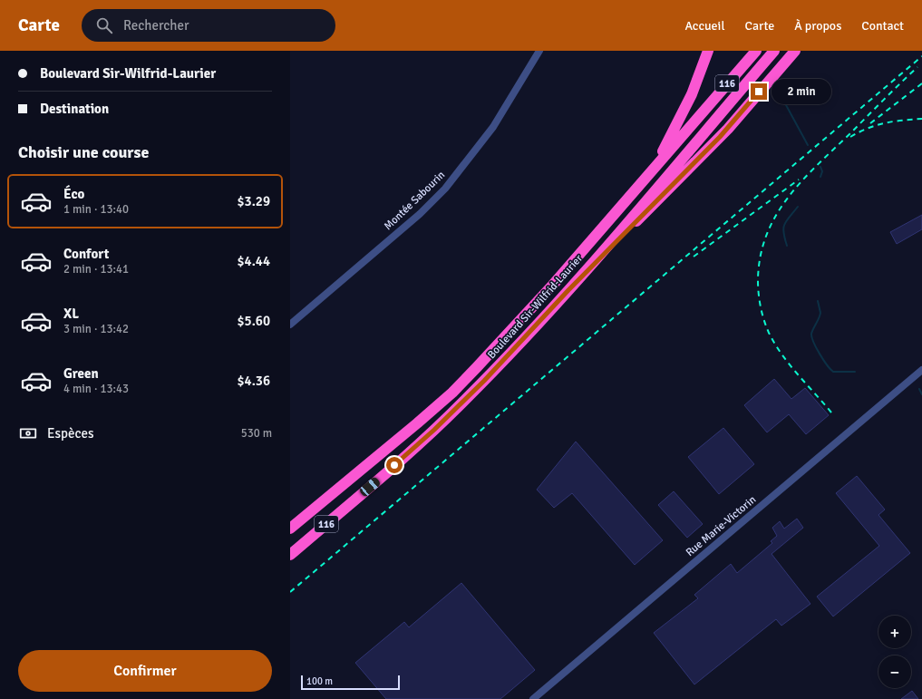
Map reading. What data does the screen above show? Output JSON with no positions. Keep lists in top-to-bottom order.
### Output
{
  "streets": {
    "highway": ["116", "Boulevard Sir-Wilfrid-Laurier"],
    "street": ["Montée Sabourin", "Rue Marie-Victorin"]
  },
  "scale_bar": "100 m",
  "page": {
    "header": "Carte",
    "search": "Rechercher",
    "nav": [
      "Accueil",
      "Carte",
      "À propos",
      "Contact"
    ],
    "banner": ["Boulevard Sir-Wilfrid-Laurier", "Destination"],
    "bubble": "2 min",
    "heading": "Choisir une course",
    "list": [
      {
        "name": "Éco",
        "note": "1 min · 13:40",
        "value": "$3.29"
      },
      {
        "name": "Confort",
        "note": "2 min · 13:41",
        "value": "$4.44"
      },
      {
        "name": "XL",
        "note": "3 min · 13:42",
        "value": "$5.60"
      },
      {
        "name": "Green",
        "note": "4 min · 13:43",
        "value": "$4.36"
      }
    ],
    "pay": ["Espèces", "530 m"],
    "map_buttons": ["+", "−"],
    "buttons": "Confirmer",
    "scale": "100 m"
  }
}
